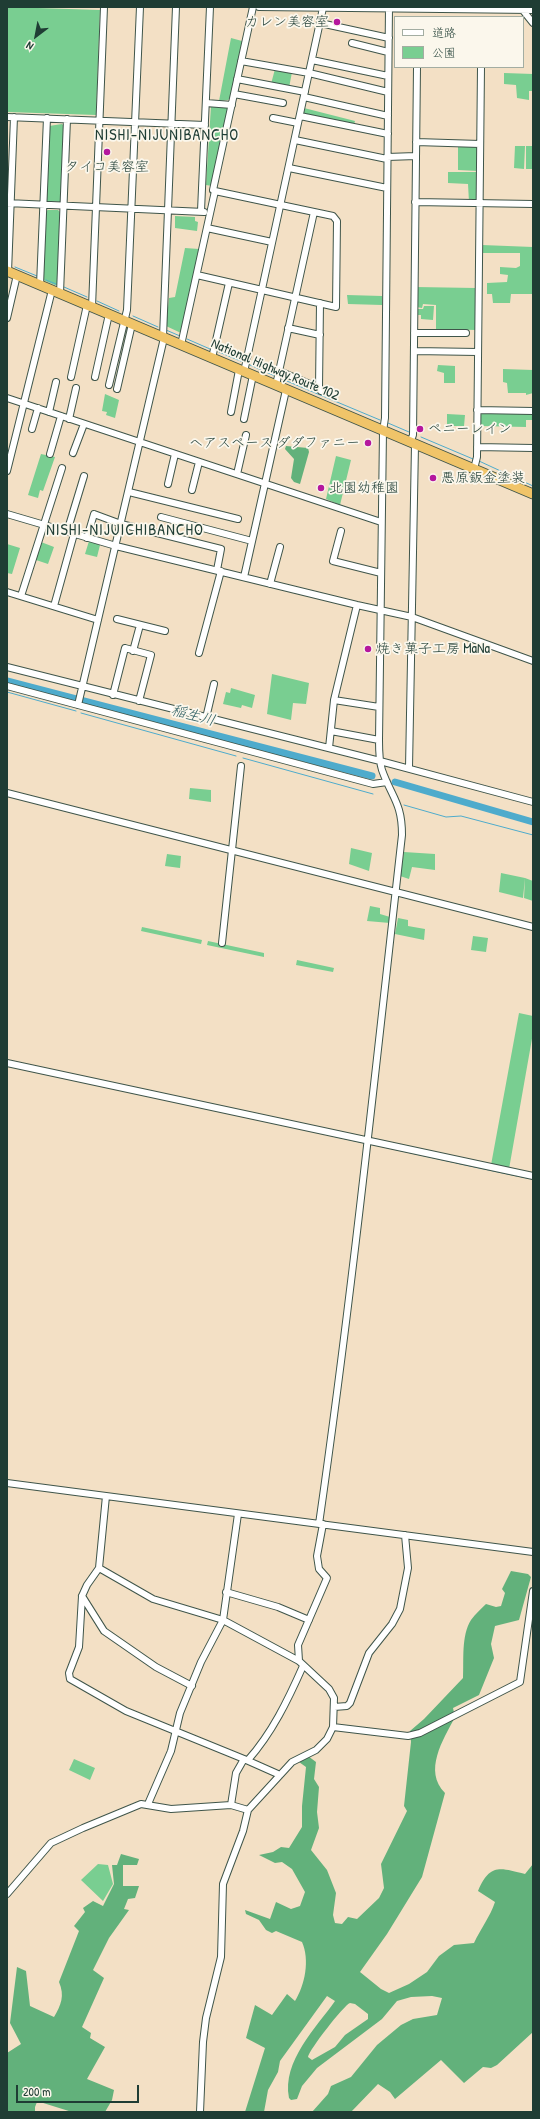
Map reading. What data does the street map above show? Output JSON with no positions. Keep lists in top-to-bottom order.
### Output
{
  "streets": {
    "highway": ["National Highway Route 102"]
  },
  "districts": ["NISHI-NIJUNIBANCHO", "NISHI-NIJUICHIBANCHO"],
  "water": ["稲生川"],
  "places": [
    "カレン美容室",
    "タイコ美容室",
    "ペニーレイン",
    "ヘアスペース ダダファニー",
    "悪原鈑金塗装",
    "北園幼稚園",
    "焼き菓子工房 MaNa"
  ],
  "legend": ["道路", "公園"],
  "scale_bar": "200 m",
  "north": "bottom left"
}
